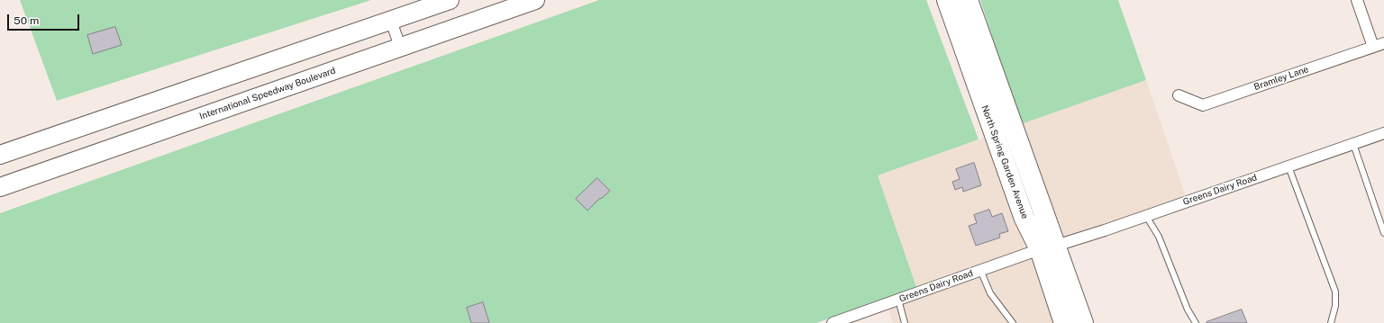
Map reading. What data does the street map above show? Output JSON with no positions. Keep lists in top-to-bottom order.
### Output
{
  "streets": {
    "highway": ["North Spring Garden Avenue"],
    "main road": ["International Speedway Boulevard"],
    "street": ["Bramley Lane", "Greens Dairy Road"]
  },
  "crossings": [
    ["North Spring Garden Avenue", "Greens Dairy Road"]
  ],
  "scale_bar": "50 m"
}
